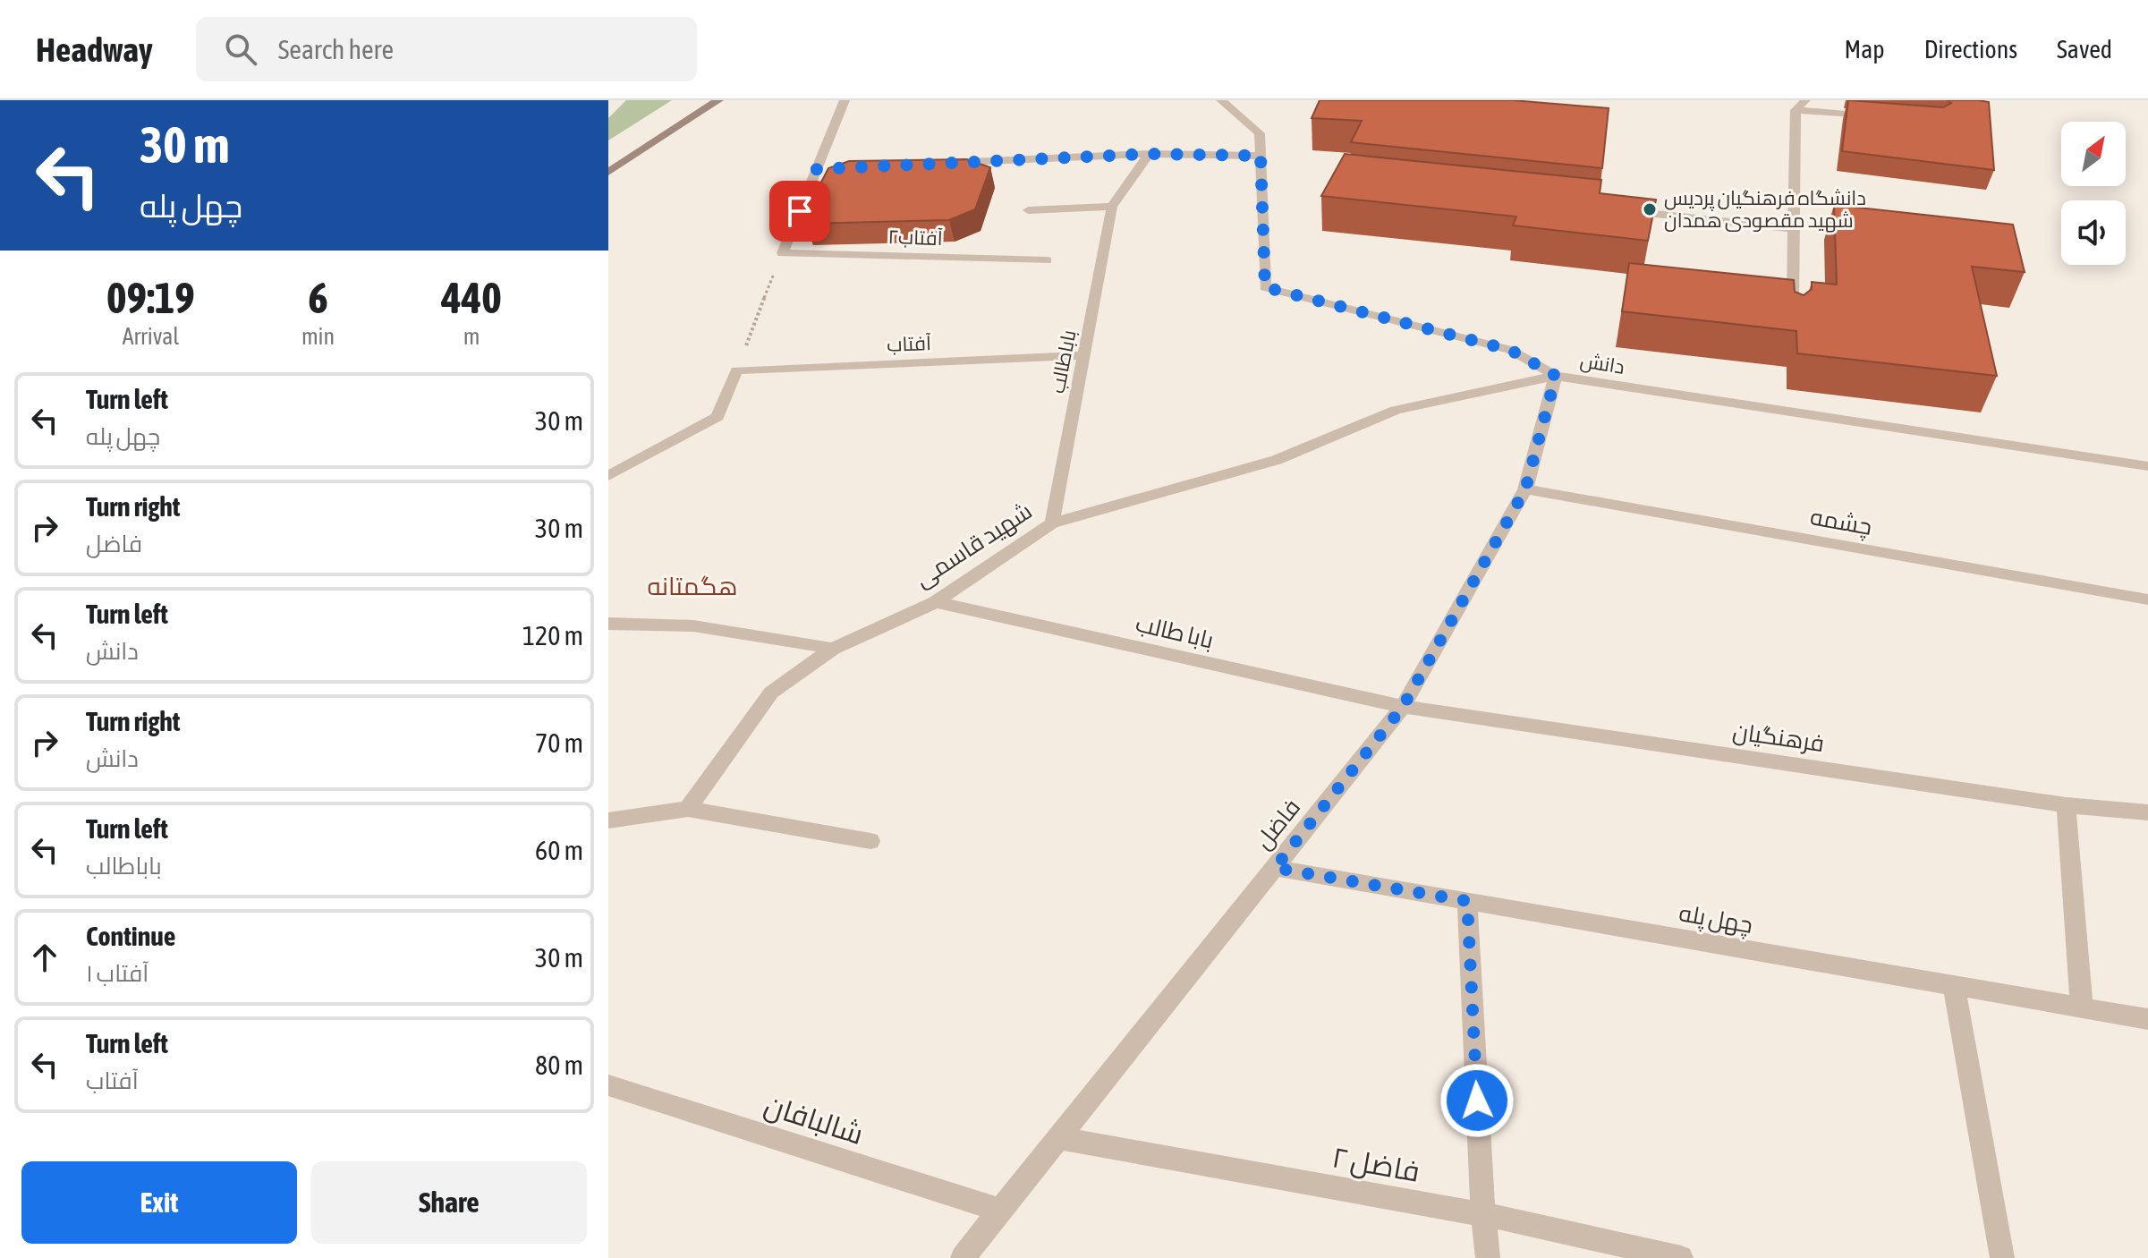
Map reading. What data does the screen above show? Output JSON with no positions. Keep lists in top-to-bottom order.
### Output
{
  "streets": {
    "street": [
      "آفتاب۲",
      "آفتاب",
      "باباطالب",
      "دانش",
      "چشمه",
      "شهید قاسمی",
      "بابا طالب",
      "فرهنگیان",
      "فاضل",
      "چهل پله",
      "شالبافان",
      "فاضل ۲"
    ]
  },
  "crossings": [
    ["آفتاب", "باباطالب"],
    ["باباطالب", "شهید قاسمی"],
    ["دانش", "شهید قاسمی"],
    ["دانش", "فاضل"],
    ["چشمه", "فاضل"],
    ["شهید قاسمی", "بابا طالب"],
    ["شهید قاسمی", "فاضل"],
    ["بابا طالب", "فرهنگیان"],
    ["بابا طالب", "فاضل"],
    ["فرهنگیان", "فاضل"],
    ["فاضل", "چهل پله"],
    ["فاضل", "شالبافان"],
    ["فاضل", "فاضل ۲"]
  ],
  "districts": ["هگمتانه"],
  "places": ["دانشگاه فرهنگیان پردیس شهید مقصودی همدان"],
  "north": "top right",
  "page": {
    "header": "Headway",
    "search": "Search here",
    "nav": ["Map", "Directions", "Saved"],
    "turn": ["30 m", "چهل پله"],
    "eta": [
      "09:19",
      "Arrival",
      "6",
      "min",
      "440",
      "m"
    ],
    "list": [
      {
        "name": "Turn left",
        "note": "چهل پله",
        "value": "30 m"
      },
      {
        "name": "Turn right",
        "note": "فاضل",
        "value": "30 m"
      },
      {
        "name": "Turn left",
        "note": "دانش",
        "value": "120 m"
      },
      {
        "name": "Turn right",
        "note": "دانش",
        "value": "70 m"
      },
      {
        "name": "Turn left",
        "note": "باباطالب",
        "value": "60 m"
      },
      {
        "name": "Continue",
        "note": "آفتاب ۱",
        "value": "30 m"
      },
      {
        "name": "Turn left",
        "note": "آفتاب",
        "value": "80 m"
      }
    ],
    "buttons": ["Exit", "Share"]
  }
}
